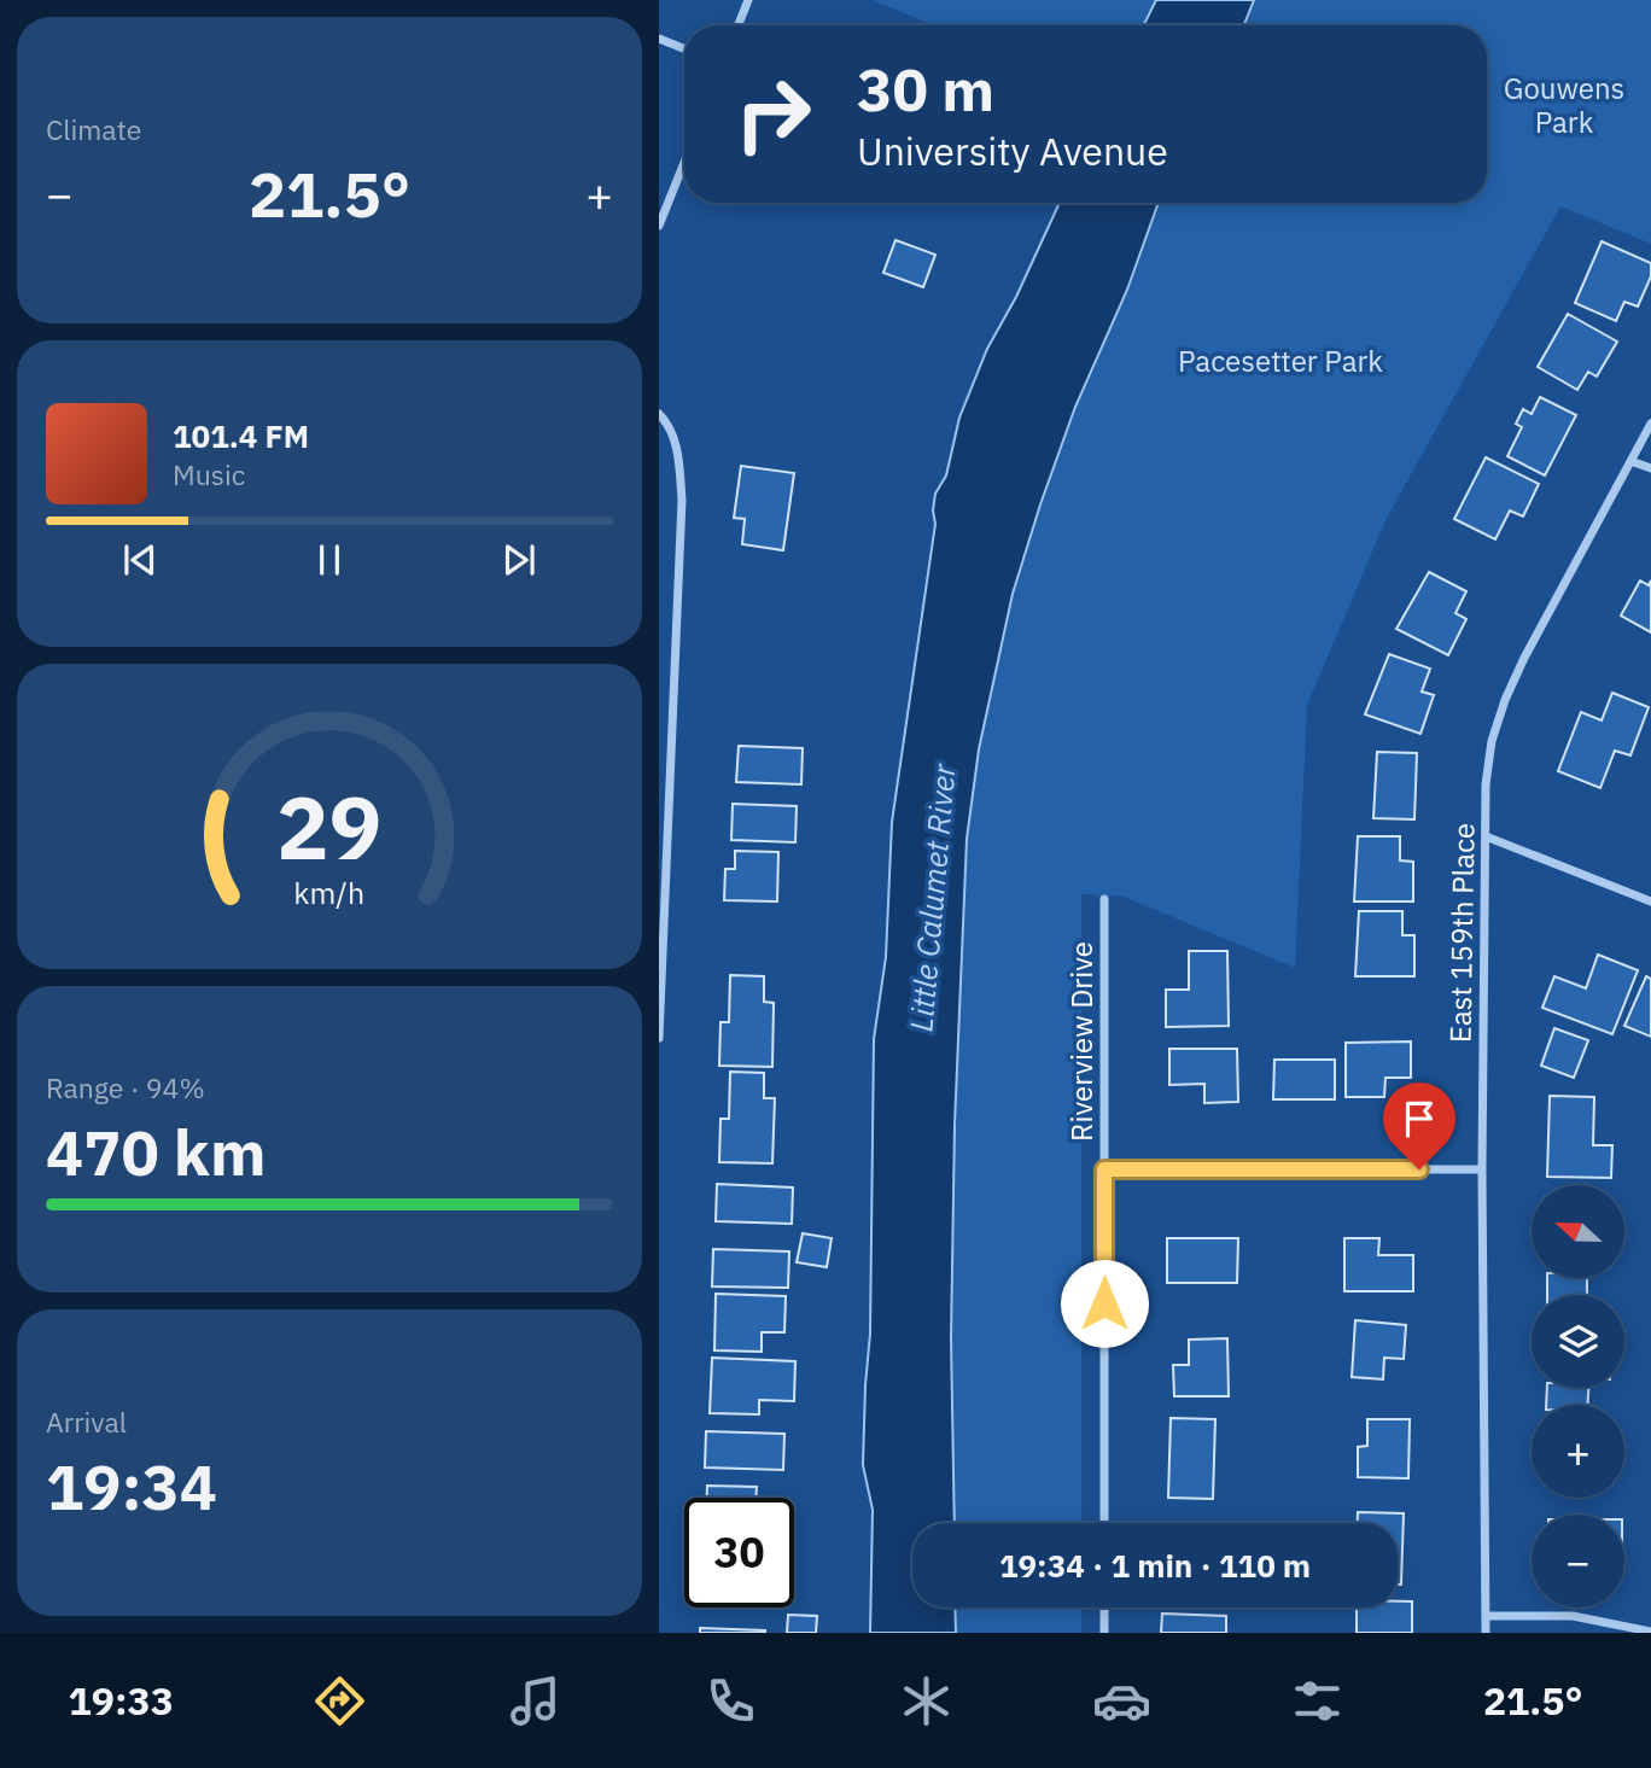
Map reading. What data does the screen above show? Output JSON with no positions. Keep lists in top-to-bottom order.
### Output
{
  "streets": {
    "street": ["East 159th Place", "Riverview Drive"]
  },
  "water": ["Little Calumet River"],
  "parks": ["Gouwens Park", "Pacesetter Park"],
  "north": "left",
  "page": {
    "tile": [
      "Climate",
      ["Range · 94%", "470 km"],
      ["Arrival", "19:34"]
    ],
    "turn": ["30 m", "University Avenue"],
    "heat": ["−", "21.5°", "+"],
    "song": ["101.4 FM", "Music"],
    "map_buttons": ["+", "−"],
    "limit": "30",
    "trip": "19:34 · 1 min · 110 m",
    "tabs": ["19:33", "21.5°"],
    "gauge": ["29", "km/h"]
  }
}
